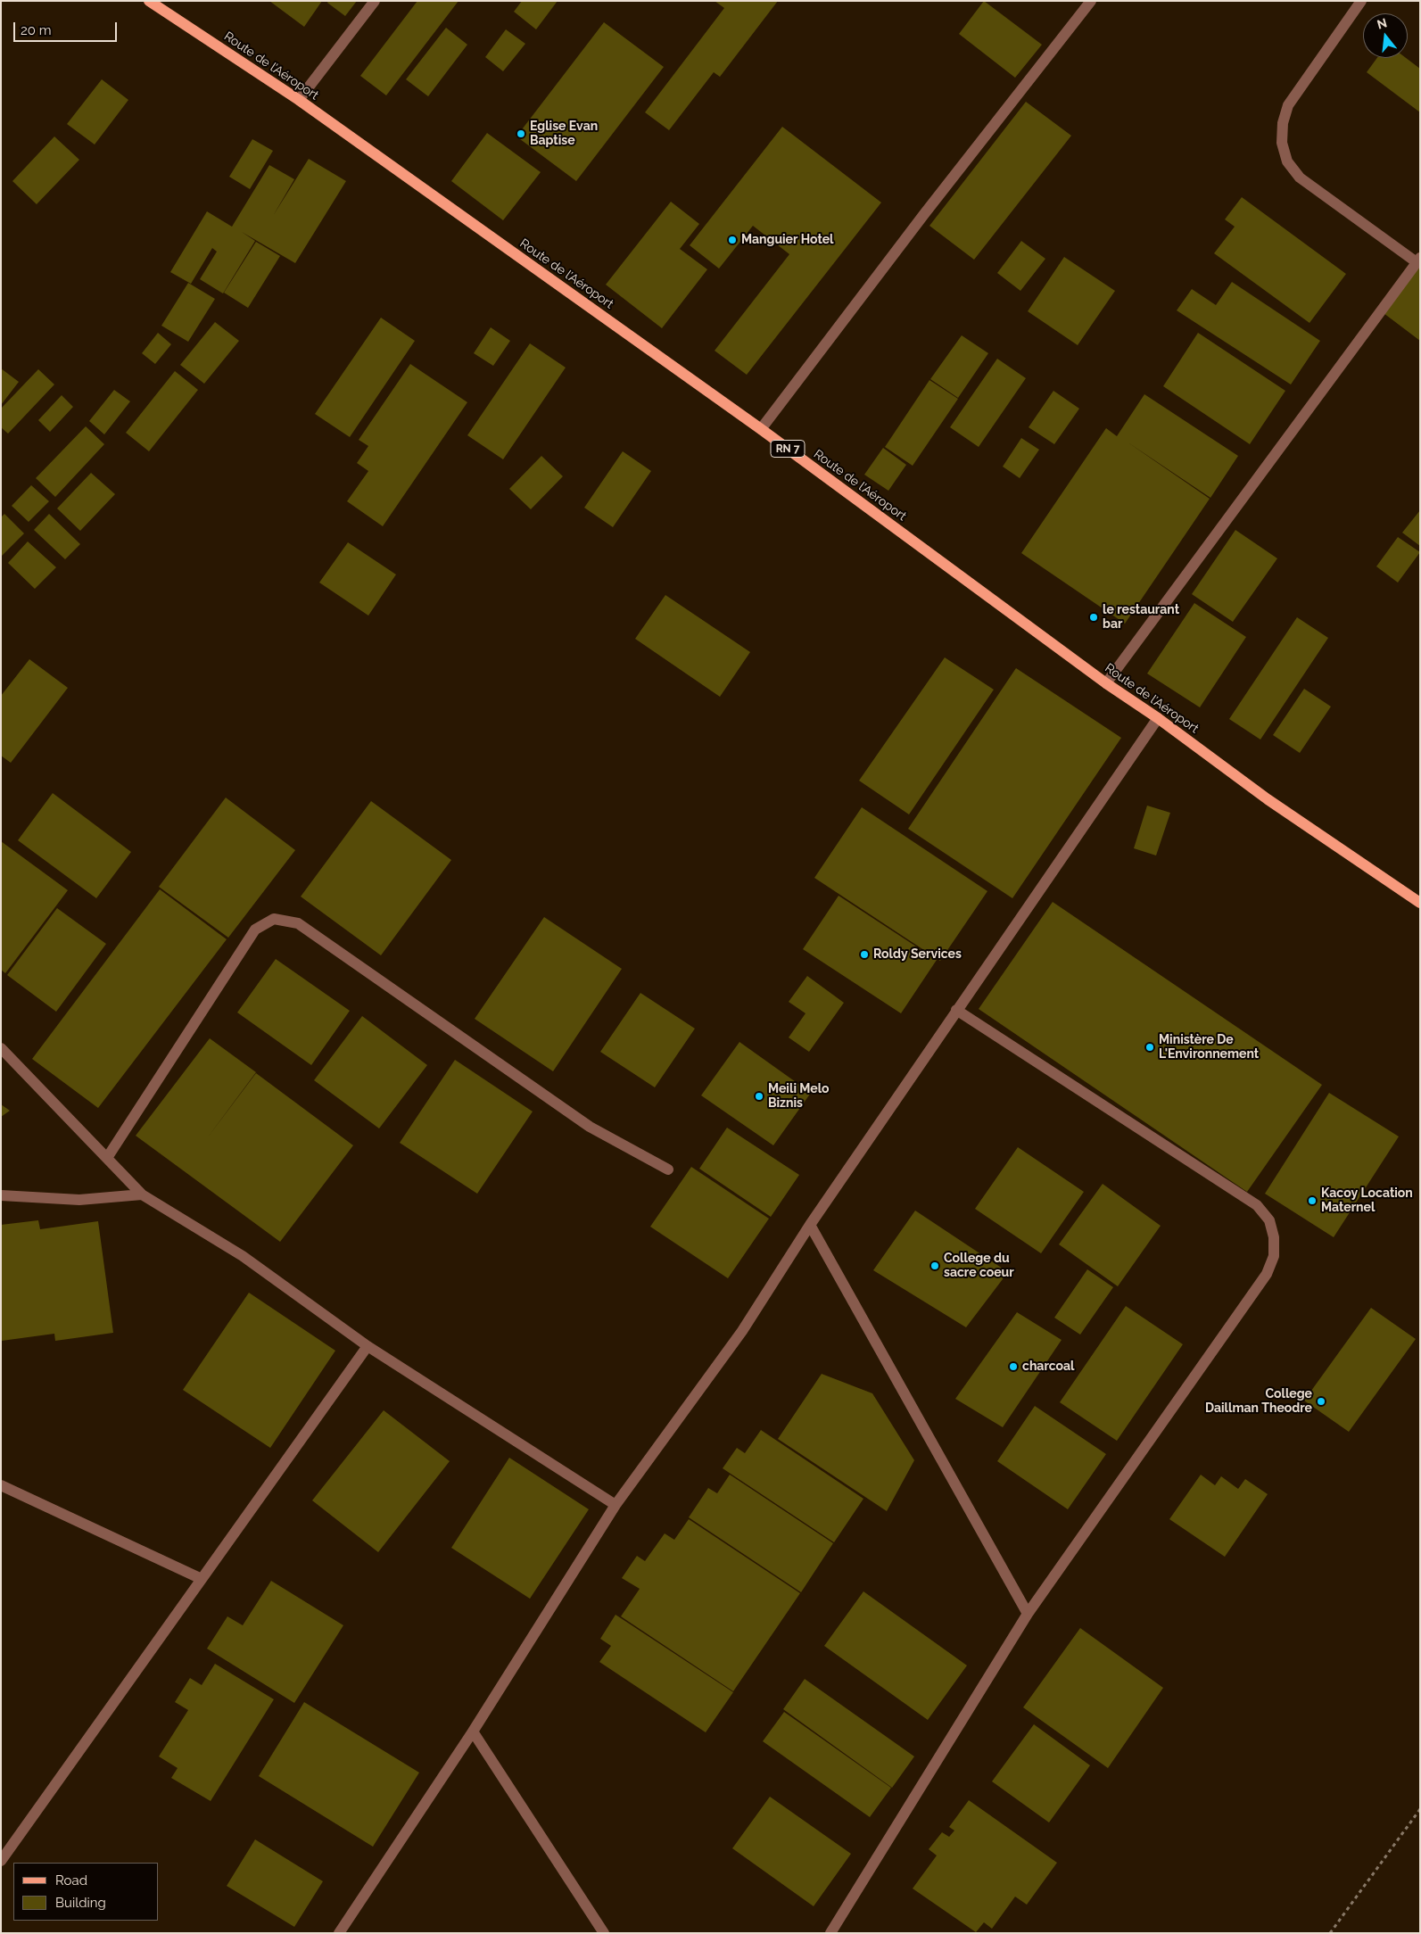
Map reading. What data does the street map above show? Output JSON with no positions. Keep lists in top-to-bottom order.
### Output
{
  "streets": {
    "main road": ["Route de l’Aéroport", "RN 7"]
  },
  "places": [
    "Eglise Evan Baptise",
    "Manguier Hotel",
    "le restaurant bar",
    "Roldy Services",
    "Ministère De L'Environnement",
    "Meili Melo Biznis",
    "Kacoy Location Maternel",
    "College du sacre coeur",
    "charcoal",
    "College Daillman Theodre"
  ],
  "legend": ["Road", "Building"],
  "scale_bar": "20 m",
  "north": "top"
}
